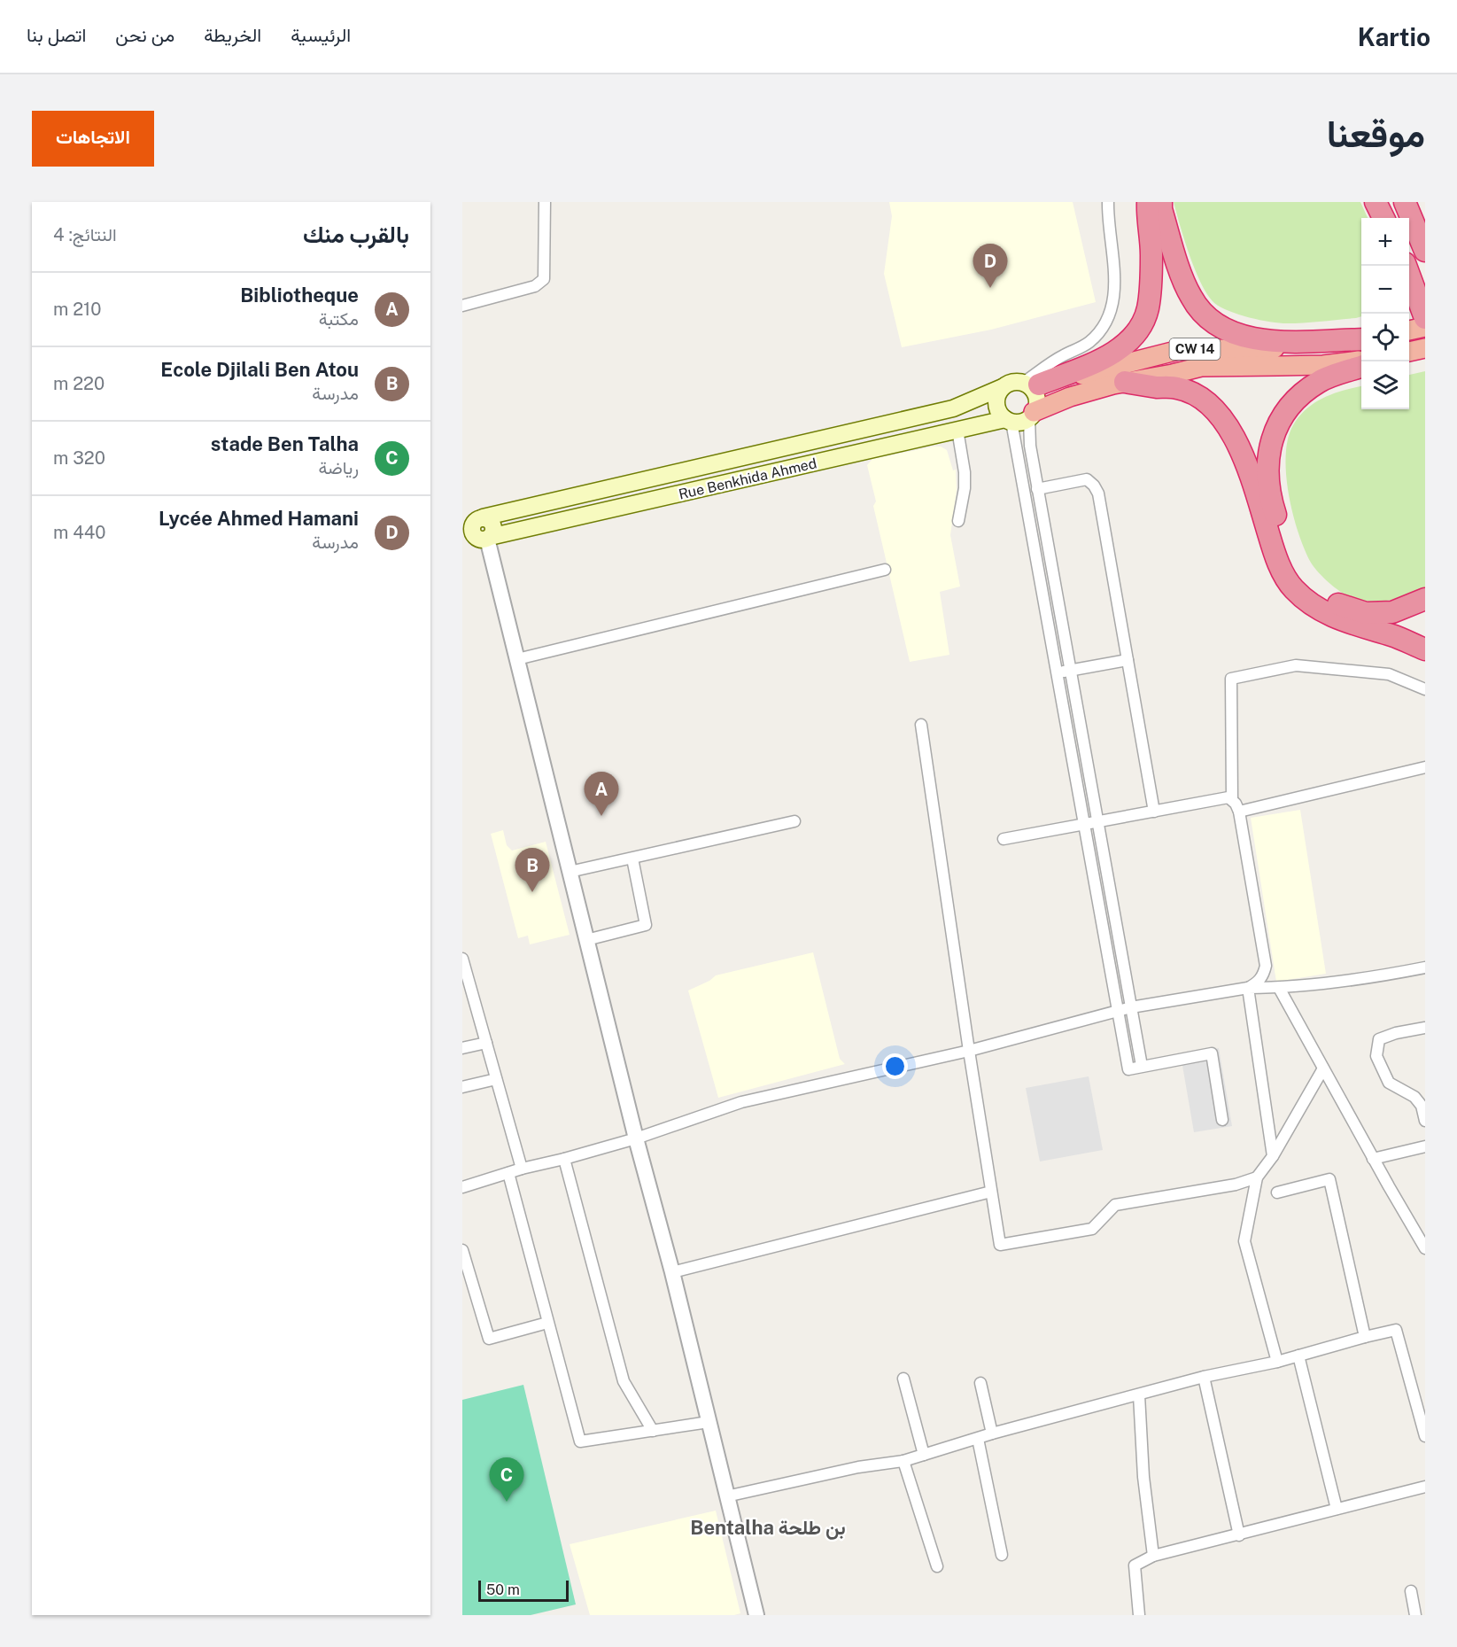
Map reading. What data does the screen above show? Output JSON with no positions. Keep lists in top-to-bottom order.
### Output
{
  "streets": {
    "highway": ["CW 14"],
    "main road": ["Rue Benkhida Ahmed"]
  },
  "crossings": [
    ["CW 14", "Rue Benkhida Ahmed"]
  ],
  "districts": ["Bentalha بن طلحة"],
  "scale_bar": "50 m",
  "page": {
    "header": "Kartio",
    "nav": [
      "الرئيسية",
      "الخريطة",
      "من نحن",
      "اتصل بنا"
    ],
    "title": "موقعنا",
    "buttons": "الاتجاهات",
    "heading": ["بالقرب منك", "النتائج: 4"],
    "map_buttons": ["+", "−"],
    "pins": [
      "D",
      "A",
      "B",
      "C"
    ],
    "list": [
      {
        "mark": "A",
        "name": "Bibliotheque",
        "note": "مكتبة",
        "value": "210 m"
      },
      {
        "mark": "B",
        "name": "Ecole Djilali Ben Atou",
        "note": "مدرسة",
        "value": "220 m"
      },
      {
        "mark": "C",
        "name": "stade Ben Talha",
        "note": "رياضة",
        "value": "320 m"
      },
      {
        "mark": "D",
        "name": "Lycée Ahmed Hamani",
        "note": "مدرسة",
        "value": "440 m"
      }
    ],
    "scale": "50 m"
  }
}
